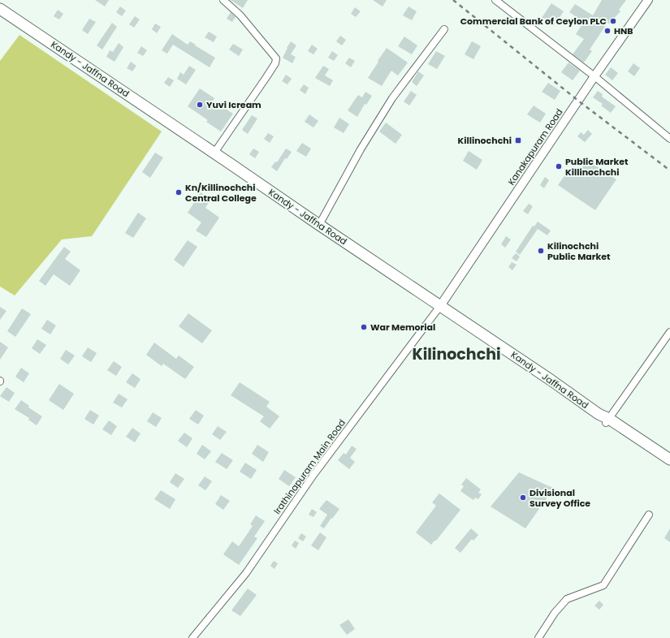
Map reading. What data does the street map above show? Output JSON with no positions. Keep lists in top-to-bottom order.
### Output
{
  "streets": {
    "highway": ["Kandy - Jaffna Road"],
    "street": ["Kanakapuram Road", "Irathinapuram Main Road"]
  },
  "crossings": [
    ["Kandy - Jaffna Road", "Kanakapuram Road"],
    ["Kandy - Jaffna Road", "Irathinapuram Main Road"],
    ["Kanakapuram Road", "Irathinapuram Main Road"]
  ],
  "districts": ["Kilinochchi"],
  "places": {
    "other": [
      "Commercial Bank of Ceylon PLC",
      "HNB",
      "Yuvi Icream",
      "Public Market Killinochchi",
      "Kn/Killinochchi Central College",
      "Kilinochchi Public Market",
      "War Memorial",
      "Divisional Survey Office"
    ],
    "transit": ["Killinochchi"]
  }
}
